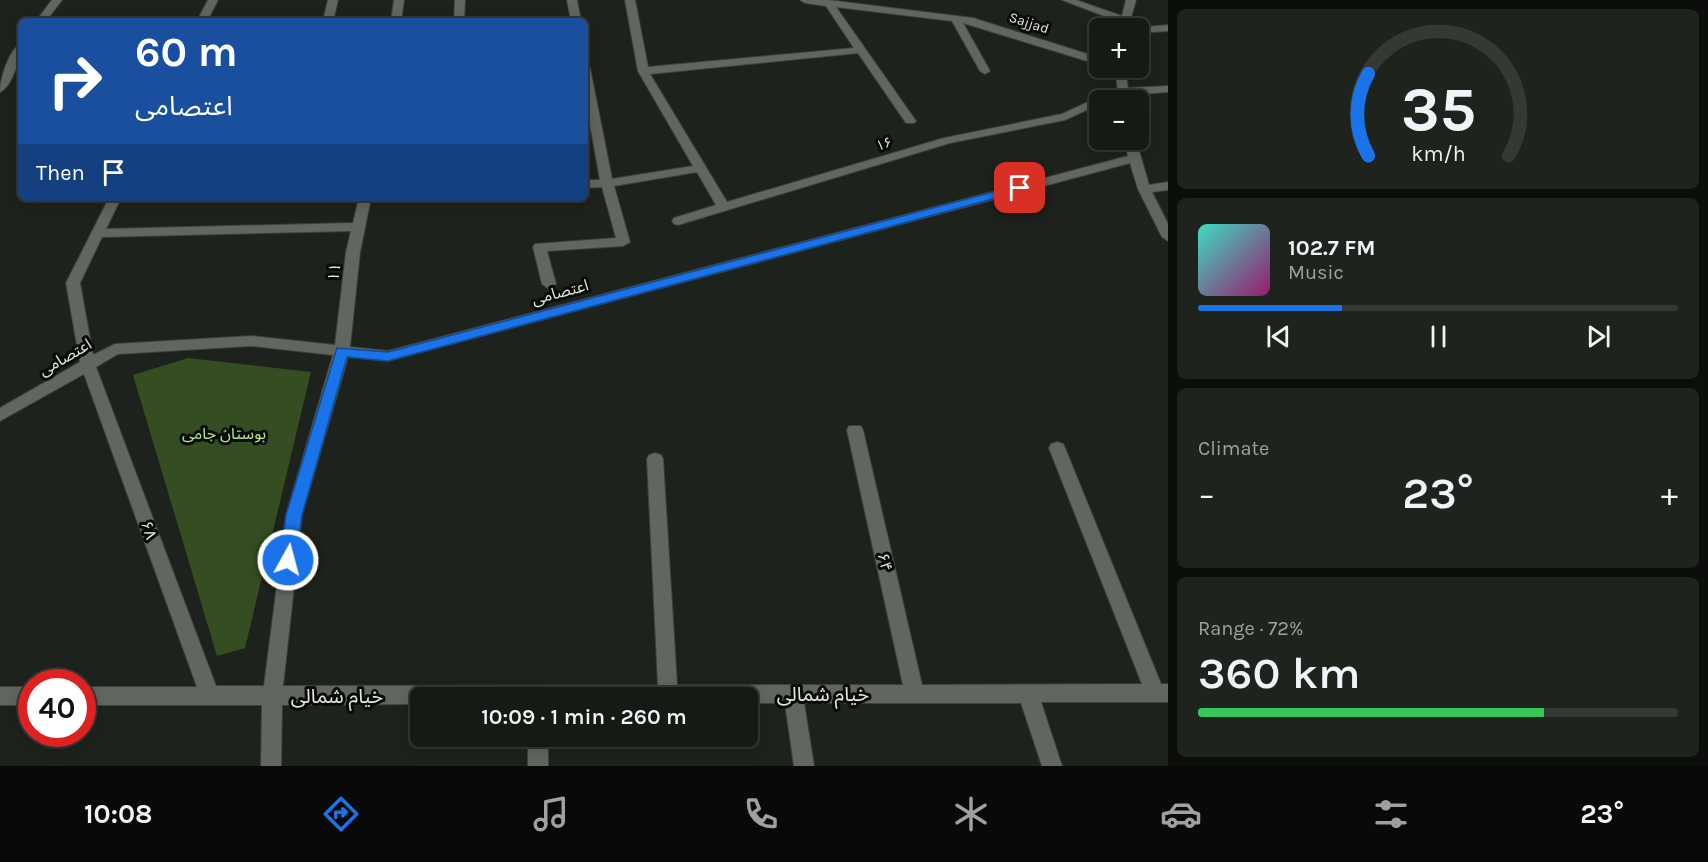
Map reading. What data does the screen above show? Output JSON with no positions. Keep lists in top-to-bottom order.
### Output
{
  "streets": {
    "street": [
      "Sajjad",
      "۱۶",
      "۱۱",
      "اعتصامی",
      "۶۸",
      "۶۴",
      "خیام شمالی"
    ]
  },
  "crossings": [
    ["۱۱", "اعتصامی"],
    ["۱۱", "خیام شمالی"],
    ["اعتصامی", "۶۸"],
    ["۶۸", "خیام شمالی"],
    ["۶۴", "خیام شمالی"]
  ],
  "parks": ["بوستان جامی"],
  "page": {
    "map_buttons": ["+", "−"],
    "turn": ["60 m", "اعتصامی"],
    "then": "Then",
    "song": ["102.7 FM", "Music"],
    "tile": [
      "Climate",
      ["Range · 72%", "360 km"]
    ],
    "heat": ["−", "23°", "+"],
    "limit": "40",
    "trip": "10:09 · 1 min · 260 m",
    "tabs": ["10:08", "23°"],
    "gauge": ["35", "km/h"]
  }
}
